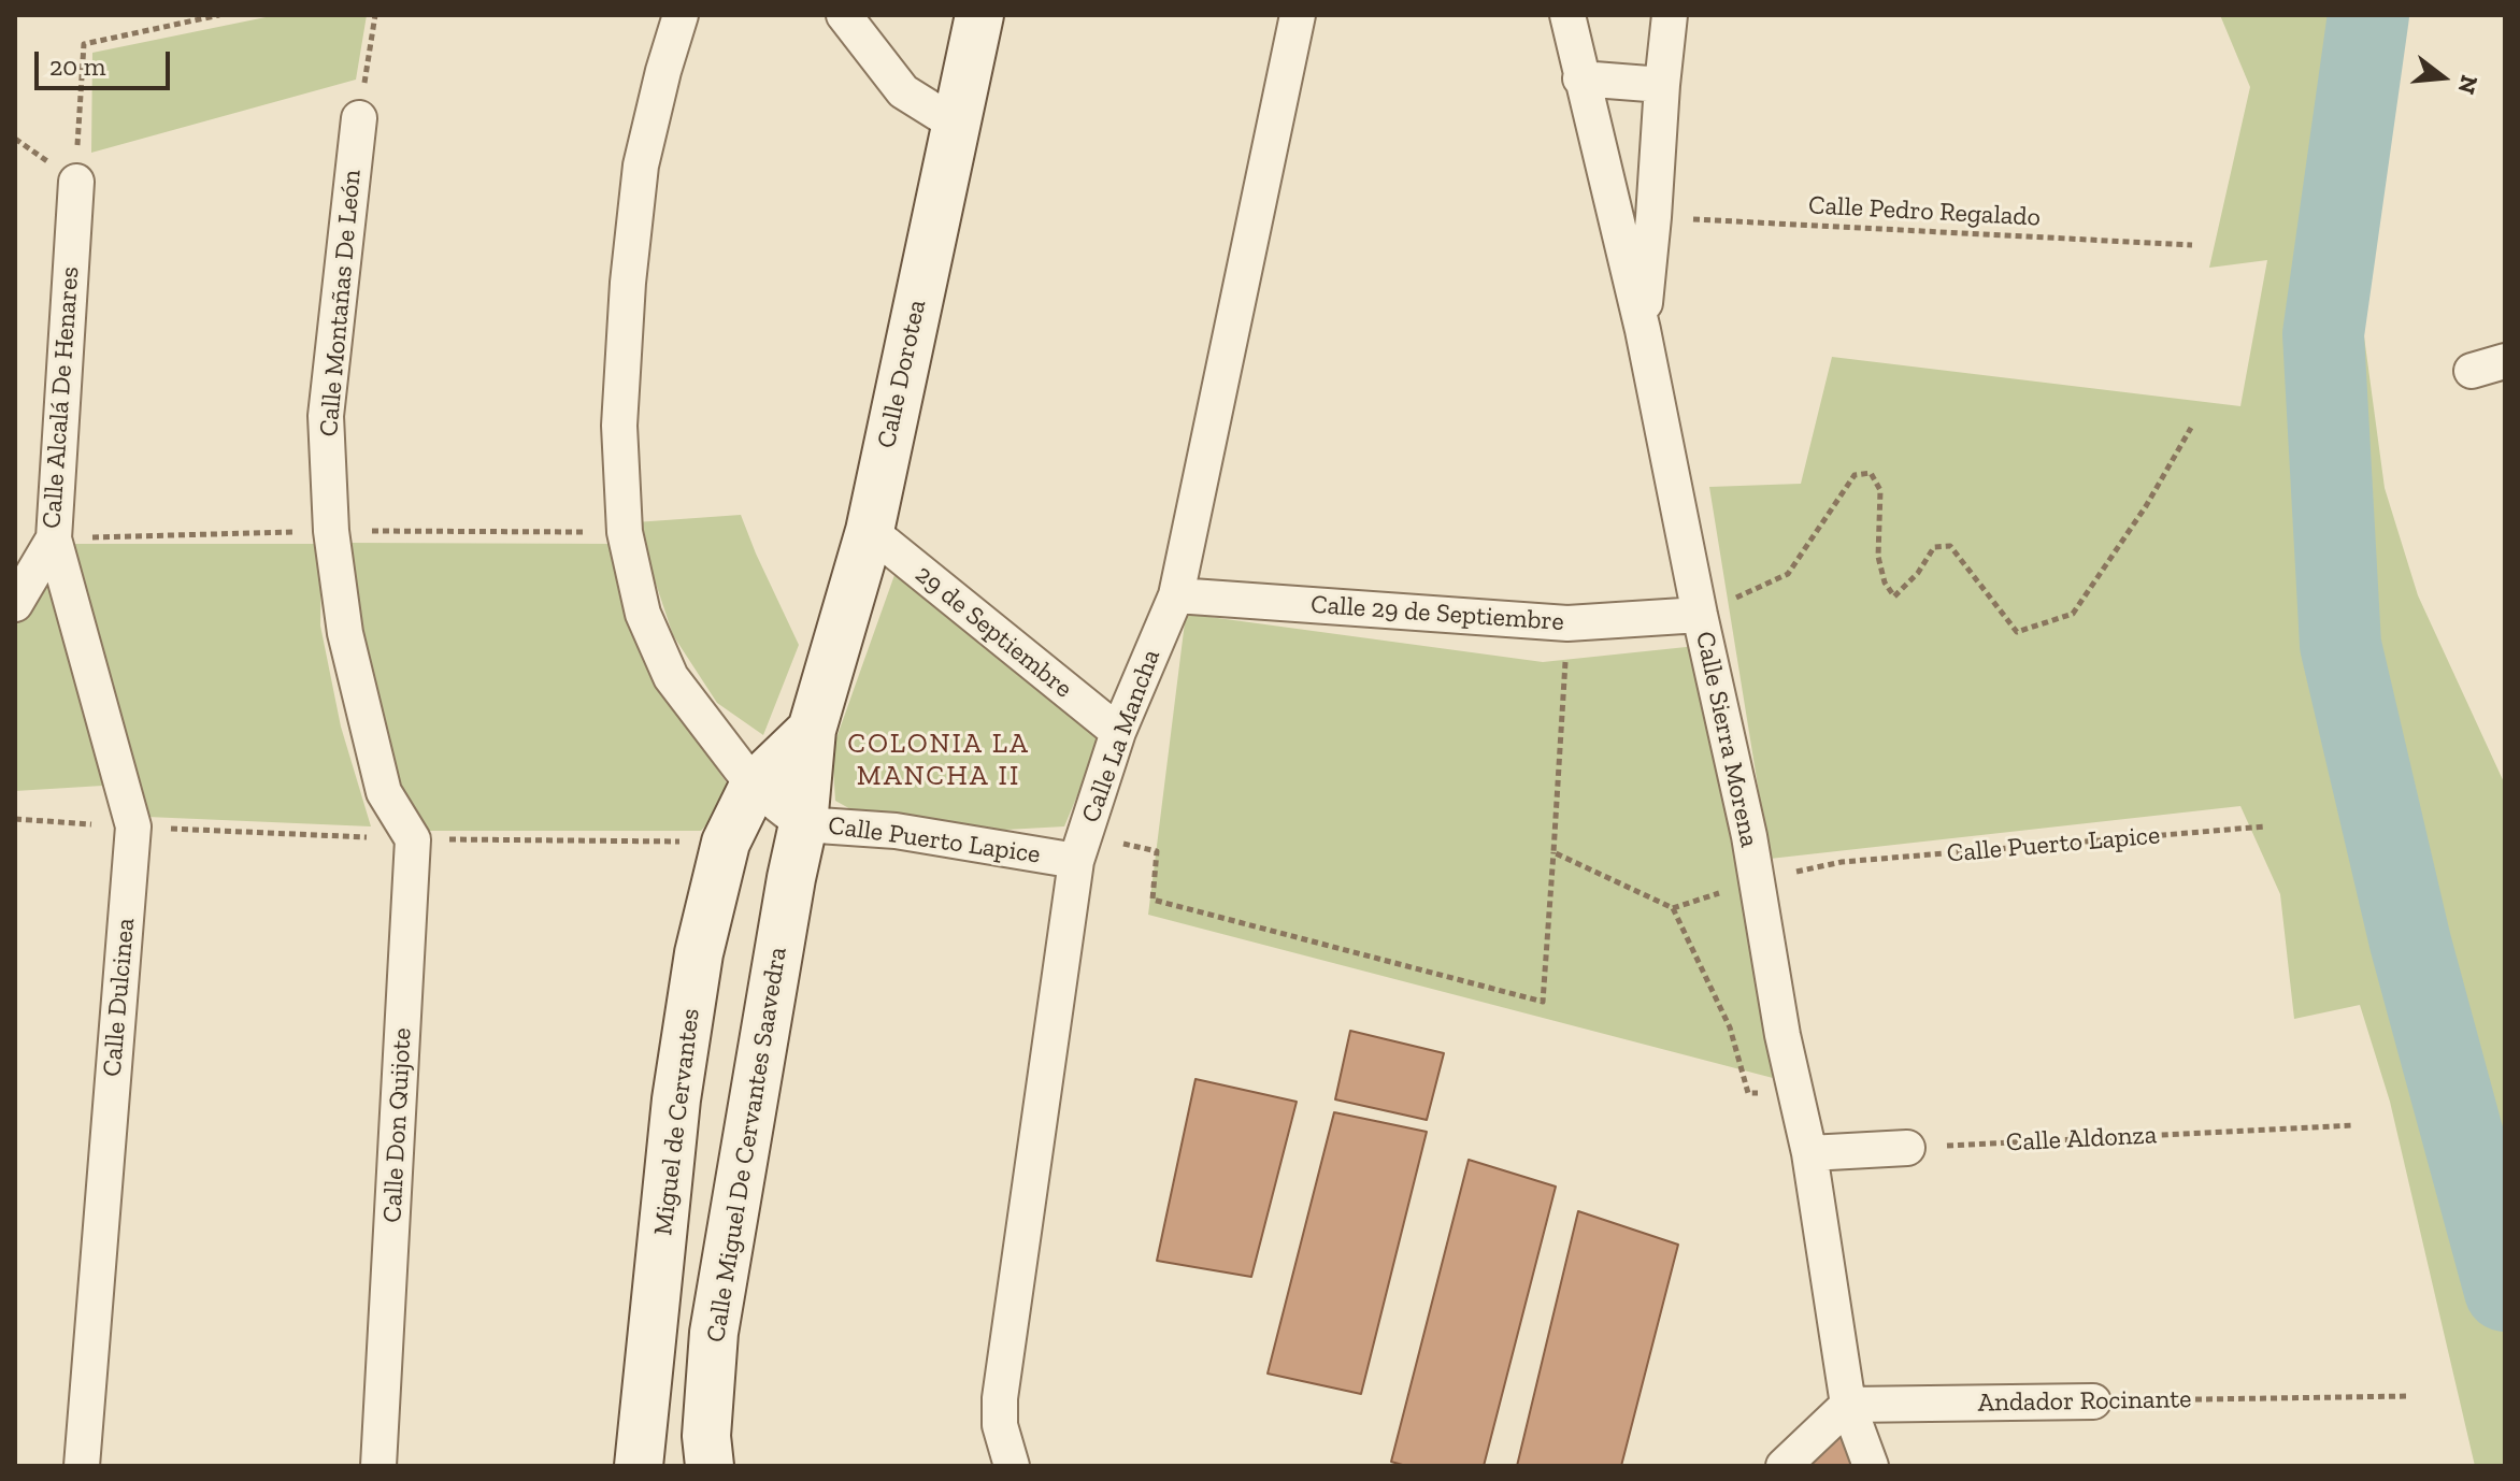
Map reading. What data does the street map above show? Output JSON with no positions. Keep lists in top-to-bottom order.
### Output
{
  "streets": {
    "main road": ["Calle Dorotea", "Miguel de Cervantes", "Calle Miguel De Cervantes Saavedra"],
    "street": [
      "Calle Montañas De León",
      "Calle Alcalá De Henares",
      "Calle 29 de Septiembre",
      "29 de Septiembre",
      "Calle La Mancha",
      "Calle Sierra Morena",
      "Calle Puerto Lapice",
      "Calle Dulcinea",
      "Calle Don Quijote",
      "Andador Rocinante"
    ],
    "path": ["Calle Pedro Regalado", "Calle Aldonza"]
  },
  "crossings": [
    ["Calle Montañas De León", "Calle Don Quijote"],
    ["Calle Dorotea", "29 de Septiembre"],
    ["Calle Dorotea", "Calle Puerto Lapice"],
    ["Calle Dorotea", "Miguel de Cervantes"],
    ["Calle Dorotea", "Calle Miguel De Cervantes Saavedra"],
    ["Calle Alcalá De Henares", "Calle Dulcinea"],
    ["Calle 29 de Septiembre", "Calle La Mancha"],
    ["Calle 29 de Septiembre", "Calle Sierra Morena"],
    ["29 de Septiembre", "Calle La Mancha"],
    ["Calle La Mancha", "Calle Puerto Lapice"],
    ["Calle Sierra Morena", "Andador Rocinante"],
    ["Calle Puerto Lapice", "Miguel de Cervantes"],
    ["Calle Puerto Lapice", "Calle Miguel De Cervantes Saavedra"]
  ],
  "districts": ["COLONIA LA MANCHA II"],
  "scale_bar": "20 m",
  "north": "right"
}
